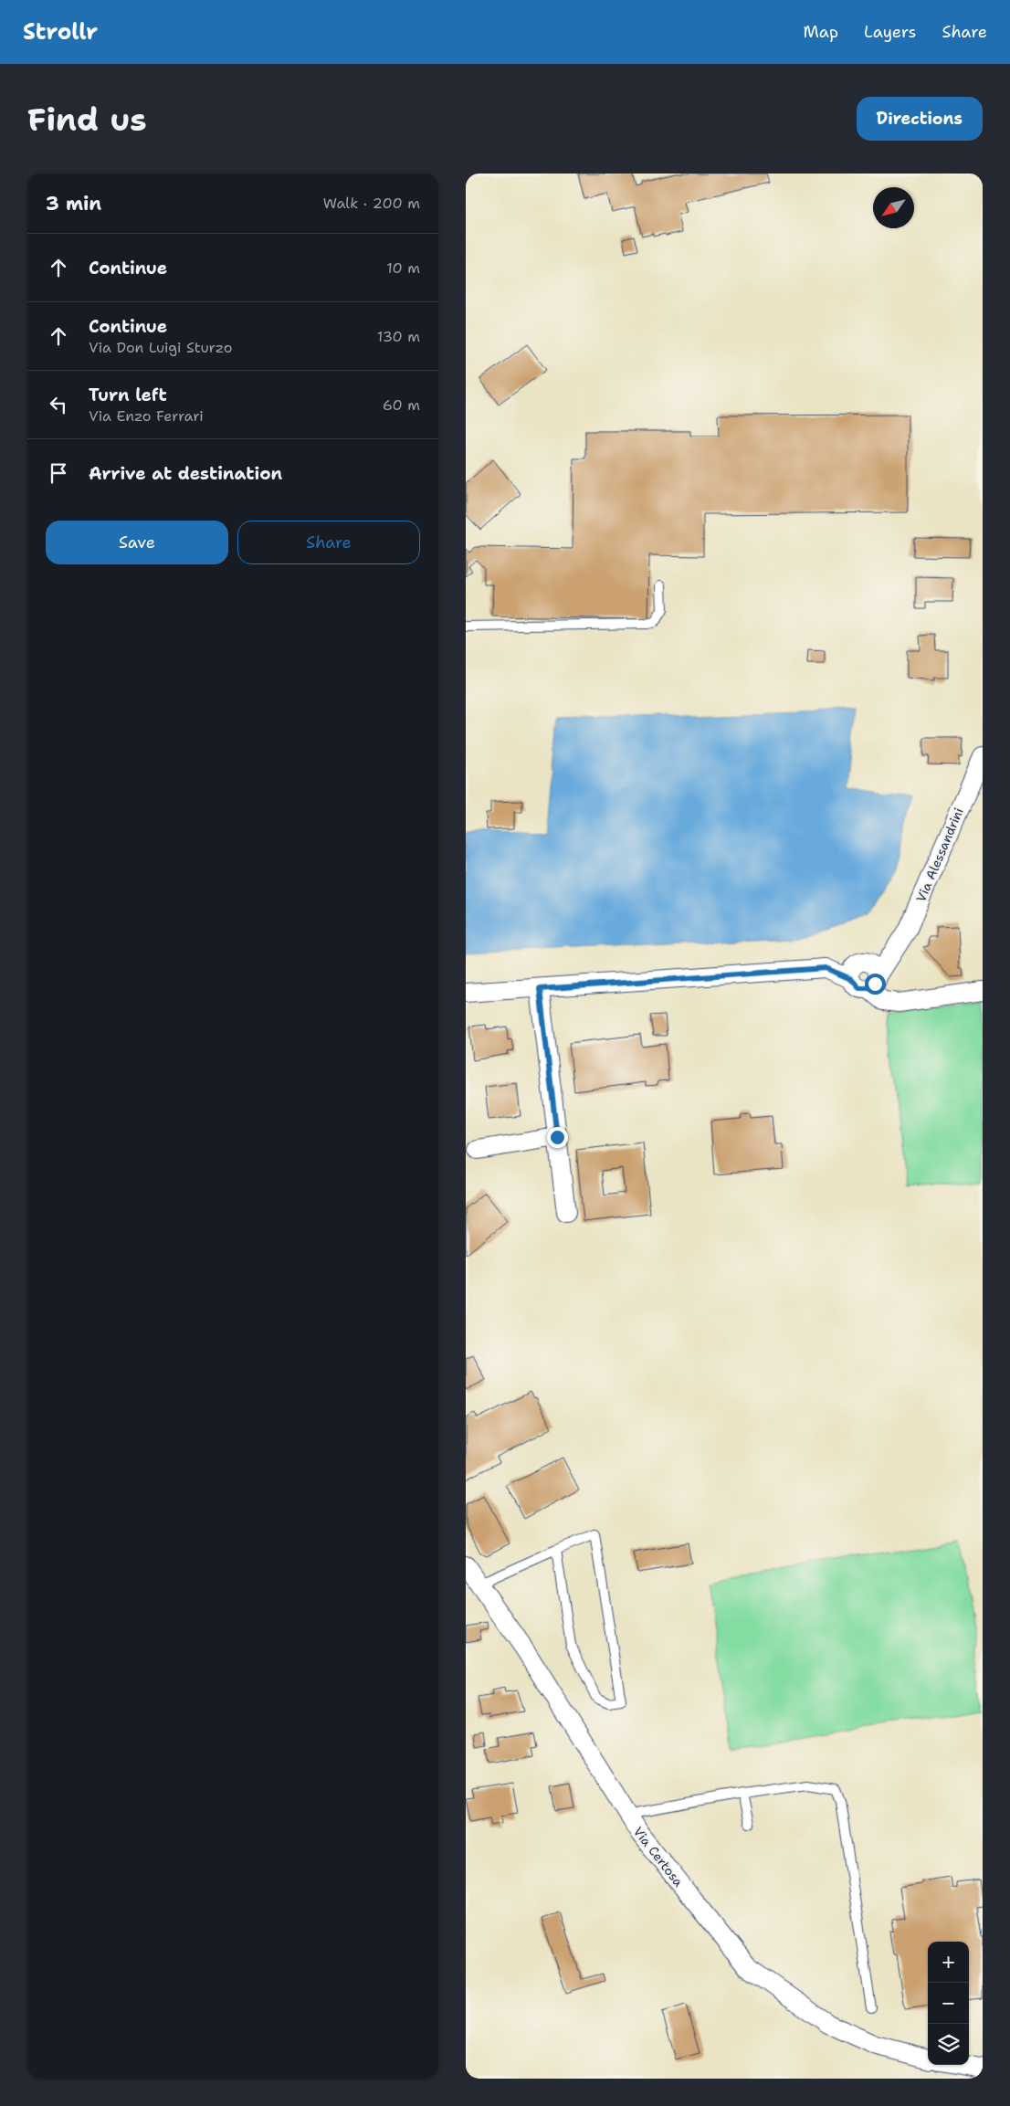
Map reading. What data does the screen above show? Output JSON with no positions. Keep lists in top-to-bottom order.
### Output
{
  "streets": {
    "street": ["Via Alessandrini", "Via Certosa"]
  },
  "north": "bottom left",
  "page": {
    "header": "Strollr",
    "nav": ["Map", "Layers", "Share"],
    "buttons": [
      "Directions",
      ["Save", "Share"]
    ],
    "title": "Find us",
    "heading": ["3 min", "Walk · 200 m"],
    "list": [
      ["Continue", "10 m"],
      ["Continue", "Via Don Luigi Sturzo", "130 m"],
      ["Turn left", "Via Enzo Ferrari", "60 m"],
      "Arrive at destination"
    ],
    "map_buttons": ["+", "−"]
  }
}
